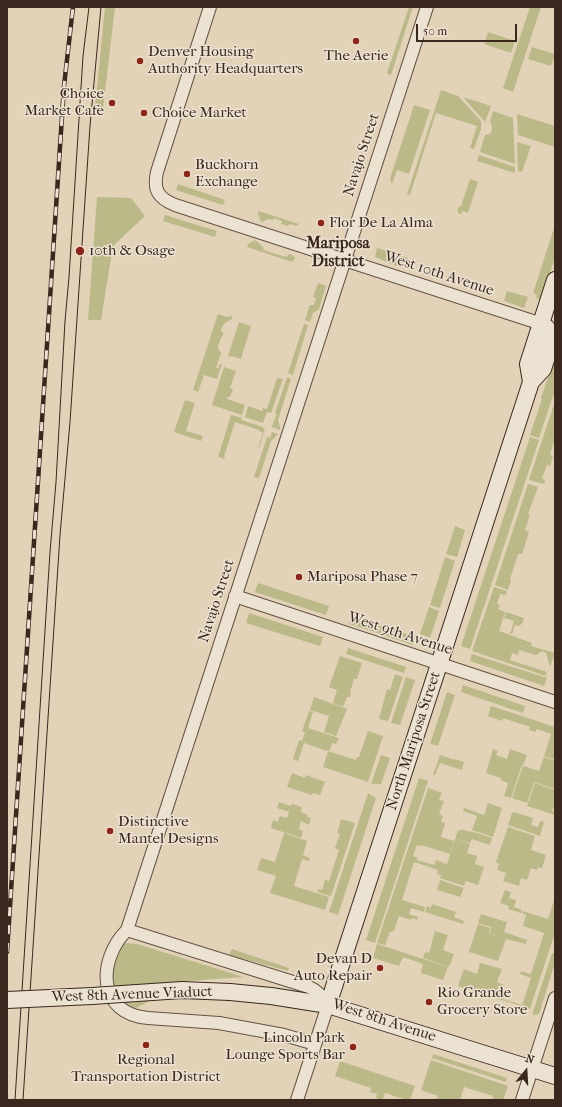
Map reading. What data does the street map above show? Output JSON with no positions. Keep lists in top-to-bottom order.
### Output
{
  "streets": {
    "street": [
      "Navajo Street",
      "West 10th Avenue",
      "West 9th Avenue",
      "North Mariposa Street",
      "West 8th Avenue Viaduct",
      "West 8th Avenue"
    ]
  },
  "crossings": [
    ["Navajo Street", "West 10th Avenue"],
    ["Navajo Street", "West 9th Avenue"],
    ["Navajo Street", "North Mariposa Street"],
    ["Navajo Street", "West 8th Avenue"],
    ["West 10th Avenue", "North Mariposa Street"],
    ["West 9th Avenue", "North Mariposa Street"],
    ["North Mariposa Street", "West 8th Avenue Viaduct"],
    ["North Mariposa Street", "West 8th Avenue"],
    ["West 8th Avenue Viaduct", "West 8th Avenue"]
  ],
  "districts": ["Mariposa District"],
  "places": [
    "The Aerie",
    "Denver Housing Authority Headquarters",
    "Choice Market Cafe",
    "Choice Market",
    "Buckhorn Exchange",
    "Flor De La Alma",
    "10th & Osage",
    "Mariposa Phase 7",
    "Distinctive Mantel Designs",
    "Devan D Auto Repair",
    "Rio Grande Grocery Store",
    "Regional Transportation District",
    "Lincoln Park Lounge Sports Bar"
  ],
  "scale_bar": "50 m",
  "north": "top"
}
